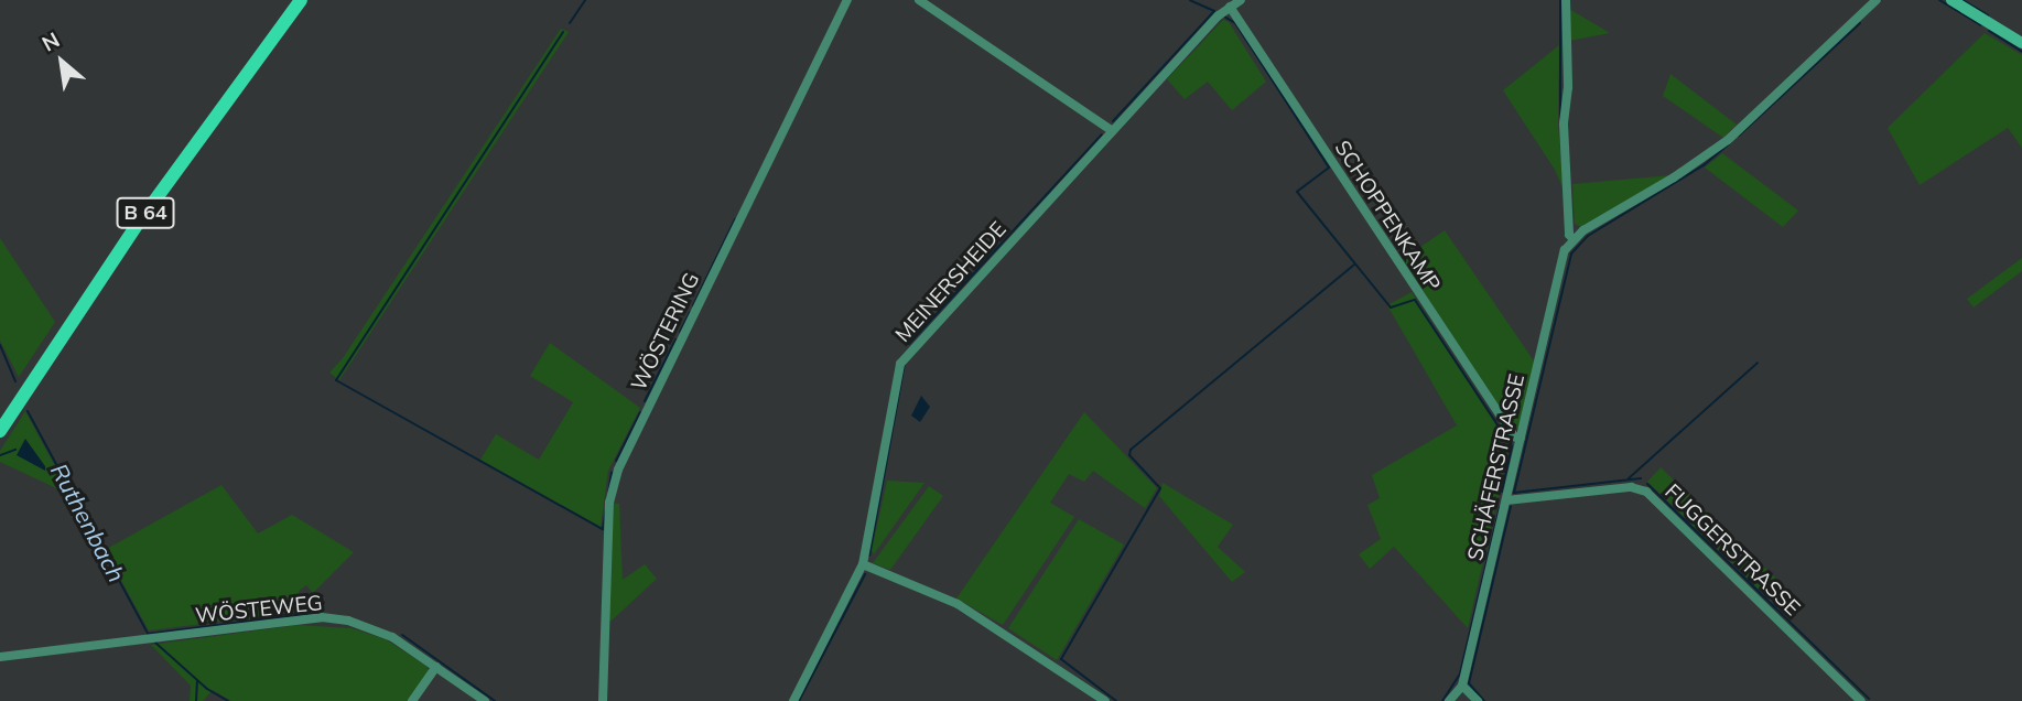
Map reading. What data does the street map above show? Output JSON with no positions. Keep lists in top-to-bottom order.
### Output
{
  "streets": {
    "main road": ["B 64"],
    "street": [
      "SCHOPPENKAMP",
      "MEINERSHEIDE",
      "WÖSTERING",
      "SCHÄFERSTRASSE",
      "FUGGERSTRASSE",
      "WÖSTEWEG"
    ]
  },
  "crossings": [
    ["SCHOPPENKAMP", "MEINERSHEIDE"],
    ["SCHOPPENKAMP", "SCHÄFERSTRASSE"],
    ["SCHÄFERSTRASSE", "FUGGERSTRASSE"]
  ],
  "water": ["Ruthenbach"],
  "north": "top left"
}
